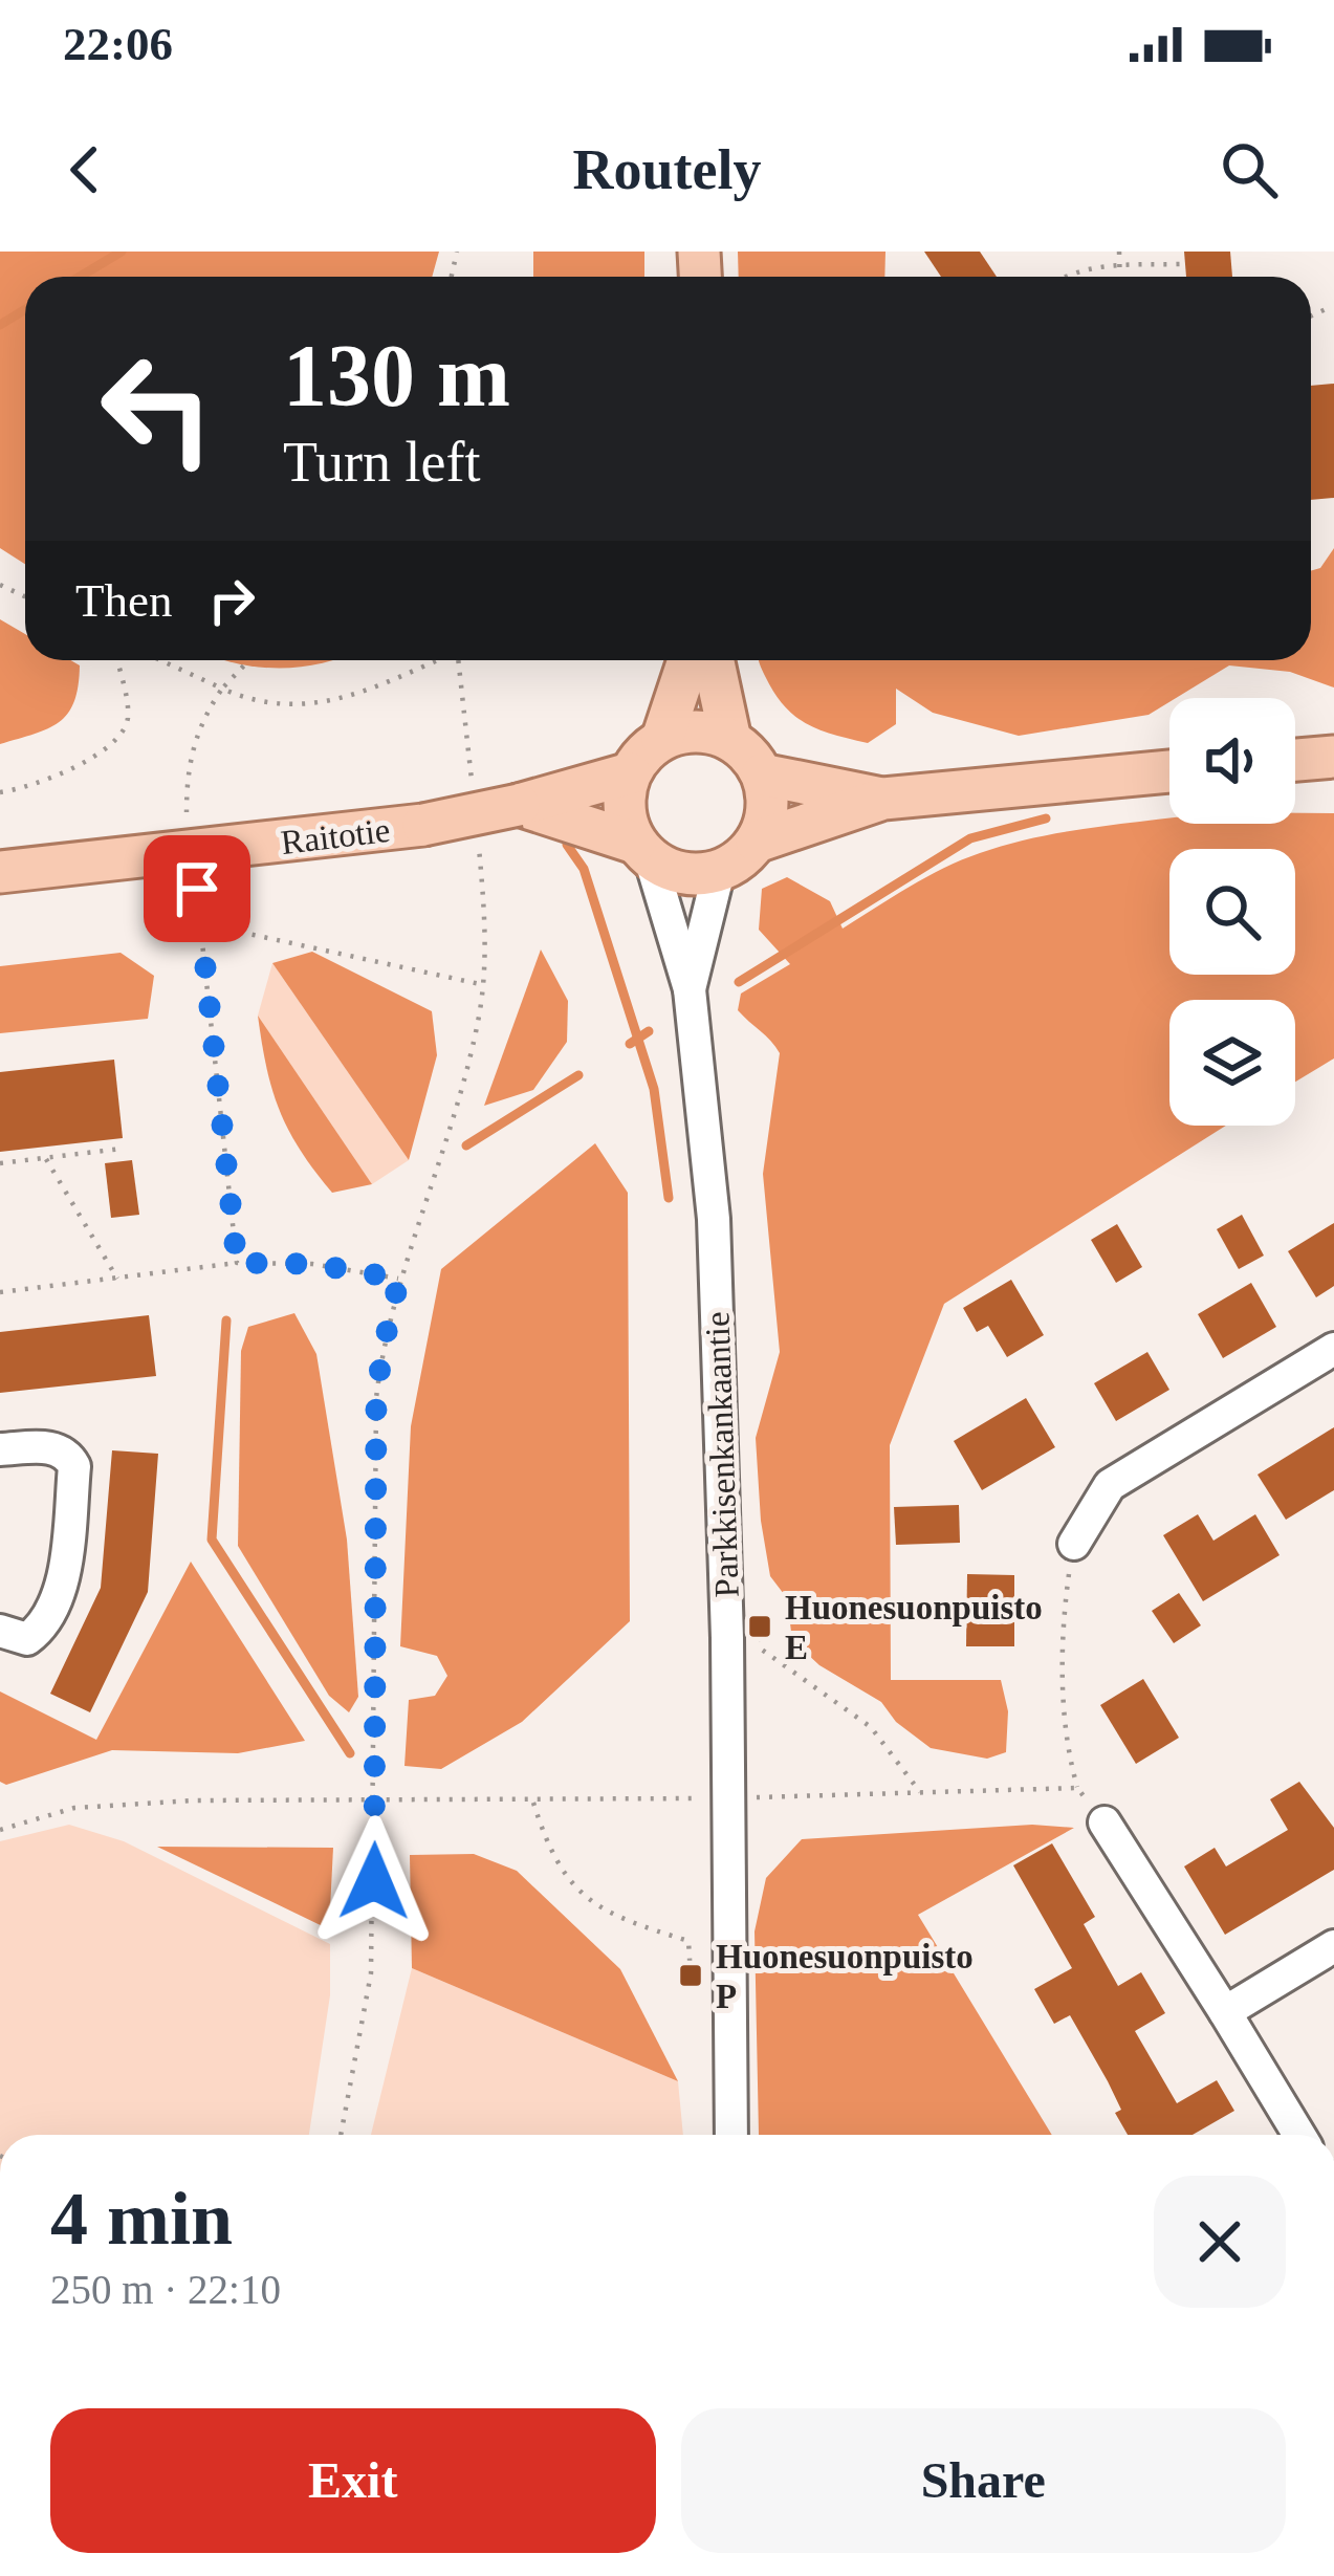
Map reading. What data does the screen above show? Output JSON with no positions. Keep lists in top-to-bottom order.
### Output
{
  "streets": {
    "main road": ["Raitotie"],
    "street": ["Parkkisenkankaantie"]
  },
  "crossings": [
    ["Raitotie", "Parkkisenkankaantie"]
  ],
  "places": {
    "transit": ["Huonesuonpuisto E", "Huonesuonpuisto P"]
  },
  "page": {
    "status": "22:06",
    "header": "Routely",
    "turn": ["130 m", "Turn left"],
    "then": "Then",
    "heading": ["4 min", "250 m · 22:10"],
    "buttons": ["Exit", "Share"]
  }
}
